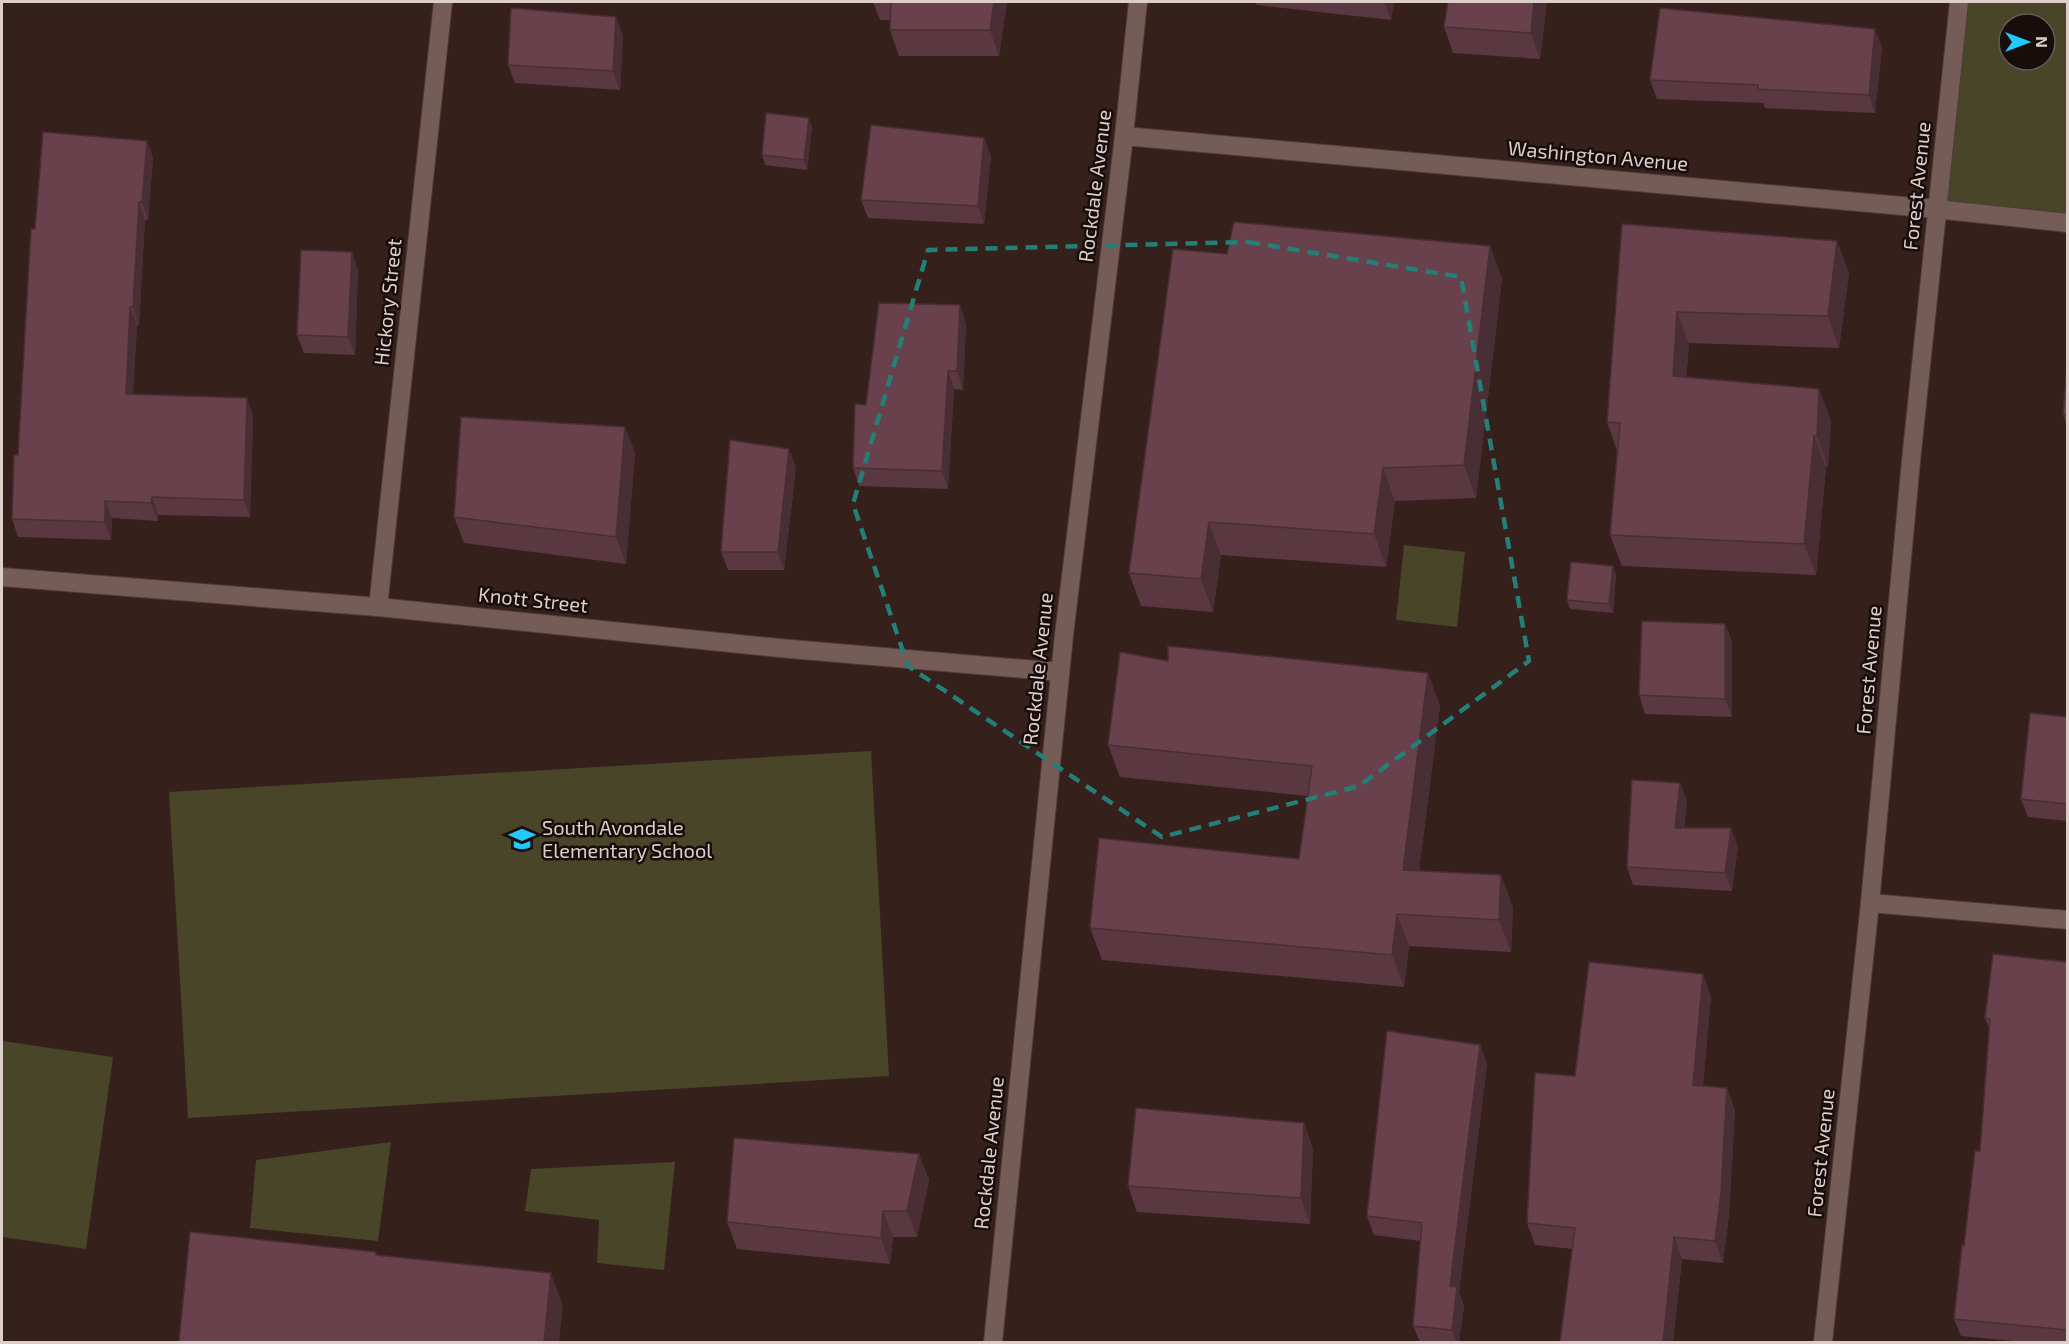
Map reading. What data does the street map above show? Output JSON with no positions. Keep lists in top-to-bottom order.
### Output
{
  "streets": {
    "street": [
      "Washington Avenue",
      "Rockdale Avenue",
      "Forest Avenue",
      "Hickory Street",
      "Knott Street"
    ]
  },
  "crossings": [
    ["Washington Avenue", "Rockdale Avenue"],
    ["Washington Avenue", "Forest Avenue"],
    ["Rockdale Avenue", "Knott Street"],
    ["Hickory Street", "Knott Street"]
  ],
  "places": {
    "school or university": ["South Avondale Elementary School"]
  },
  "north": "right"
}
